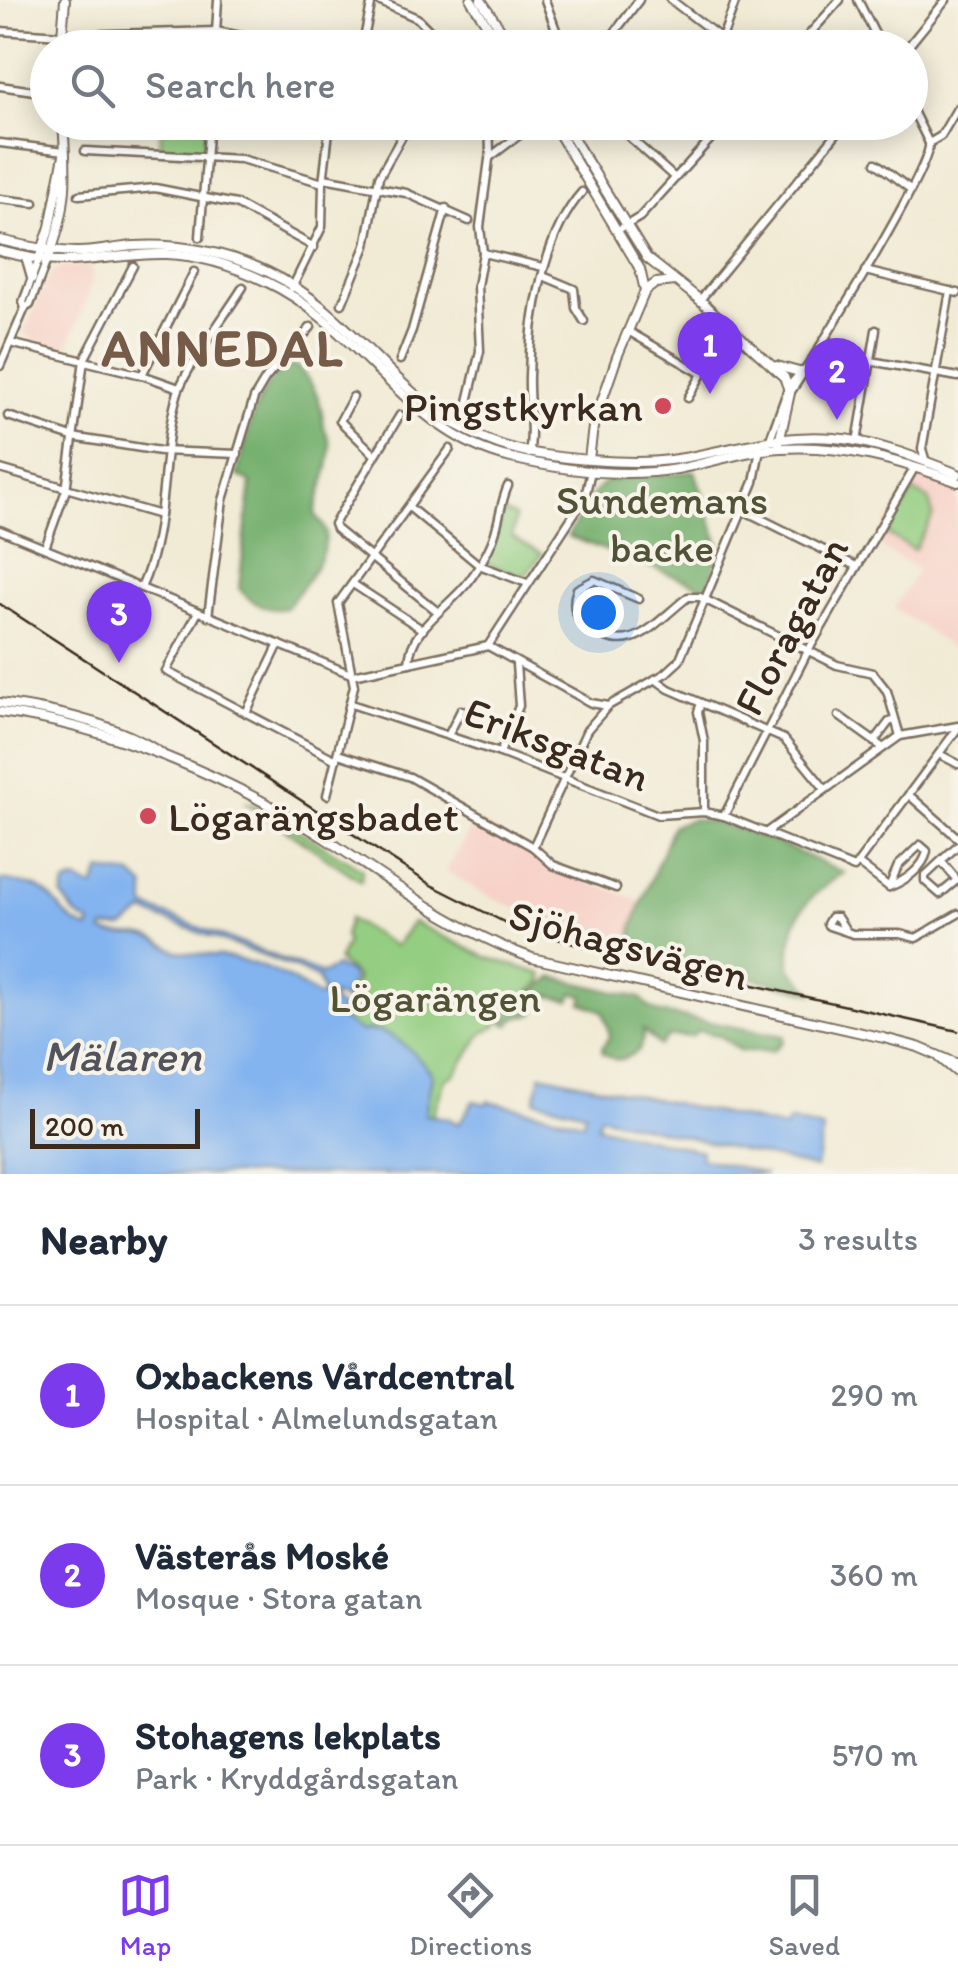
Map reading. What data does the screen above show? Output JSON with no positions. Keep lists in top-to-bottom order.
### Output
{
  "streets": {
    "main road": ["Sjöhagsvägen"],
    "street": ["Floragatan", "Eriksgatan"]
  },
  "crossings": [
    ["Floragatan", "Eriksgatan"]
  ],
  "districts": ["ANNEDAL"],
  "water": ["Mälaren"],
  "parks": ["Sundemans backe", "Lögarängen"],
  "places": ["Pingstkyrkan", "Lögarängsbadet"],
  "scale_bar": "200 m",
  "page": {
    "search": "Search here",
    "pins": ["1", "2", "3"],
    "scale": "200 m",
    "heading": ["Nearby", "3 results"],
    "list": [
      {
        "mark": "1",
        "name": "Oxbackens Vårdcentral",
        "note": "Hospital · Almelundsgatan",
        "value": "290 m"
      },
      {
        "mark": "2",
        "name": "Västerås Moské",
        "note": "Mosque · Stora gatan",
        "value": "360 m"
      },
      {
        "mark": "3",
        "name": "Stohagens lekplats",
        "note": "Park · Kryddgårdsgatan",
        "value": "570 m"
      }
    ],
    "nav": ["Map", "Directions", "Saved"]
  }
}
